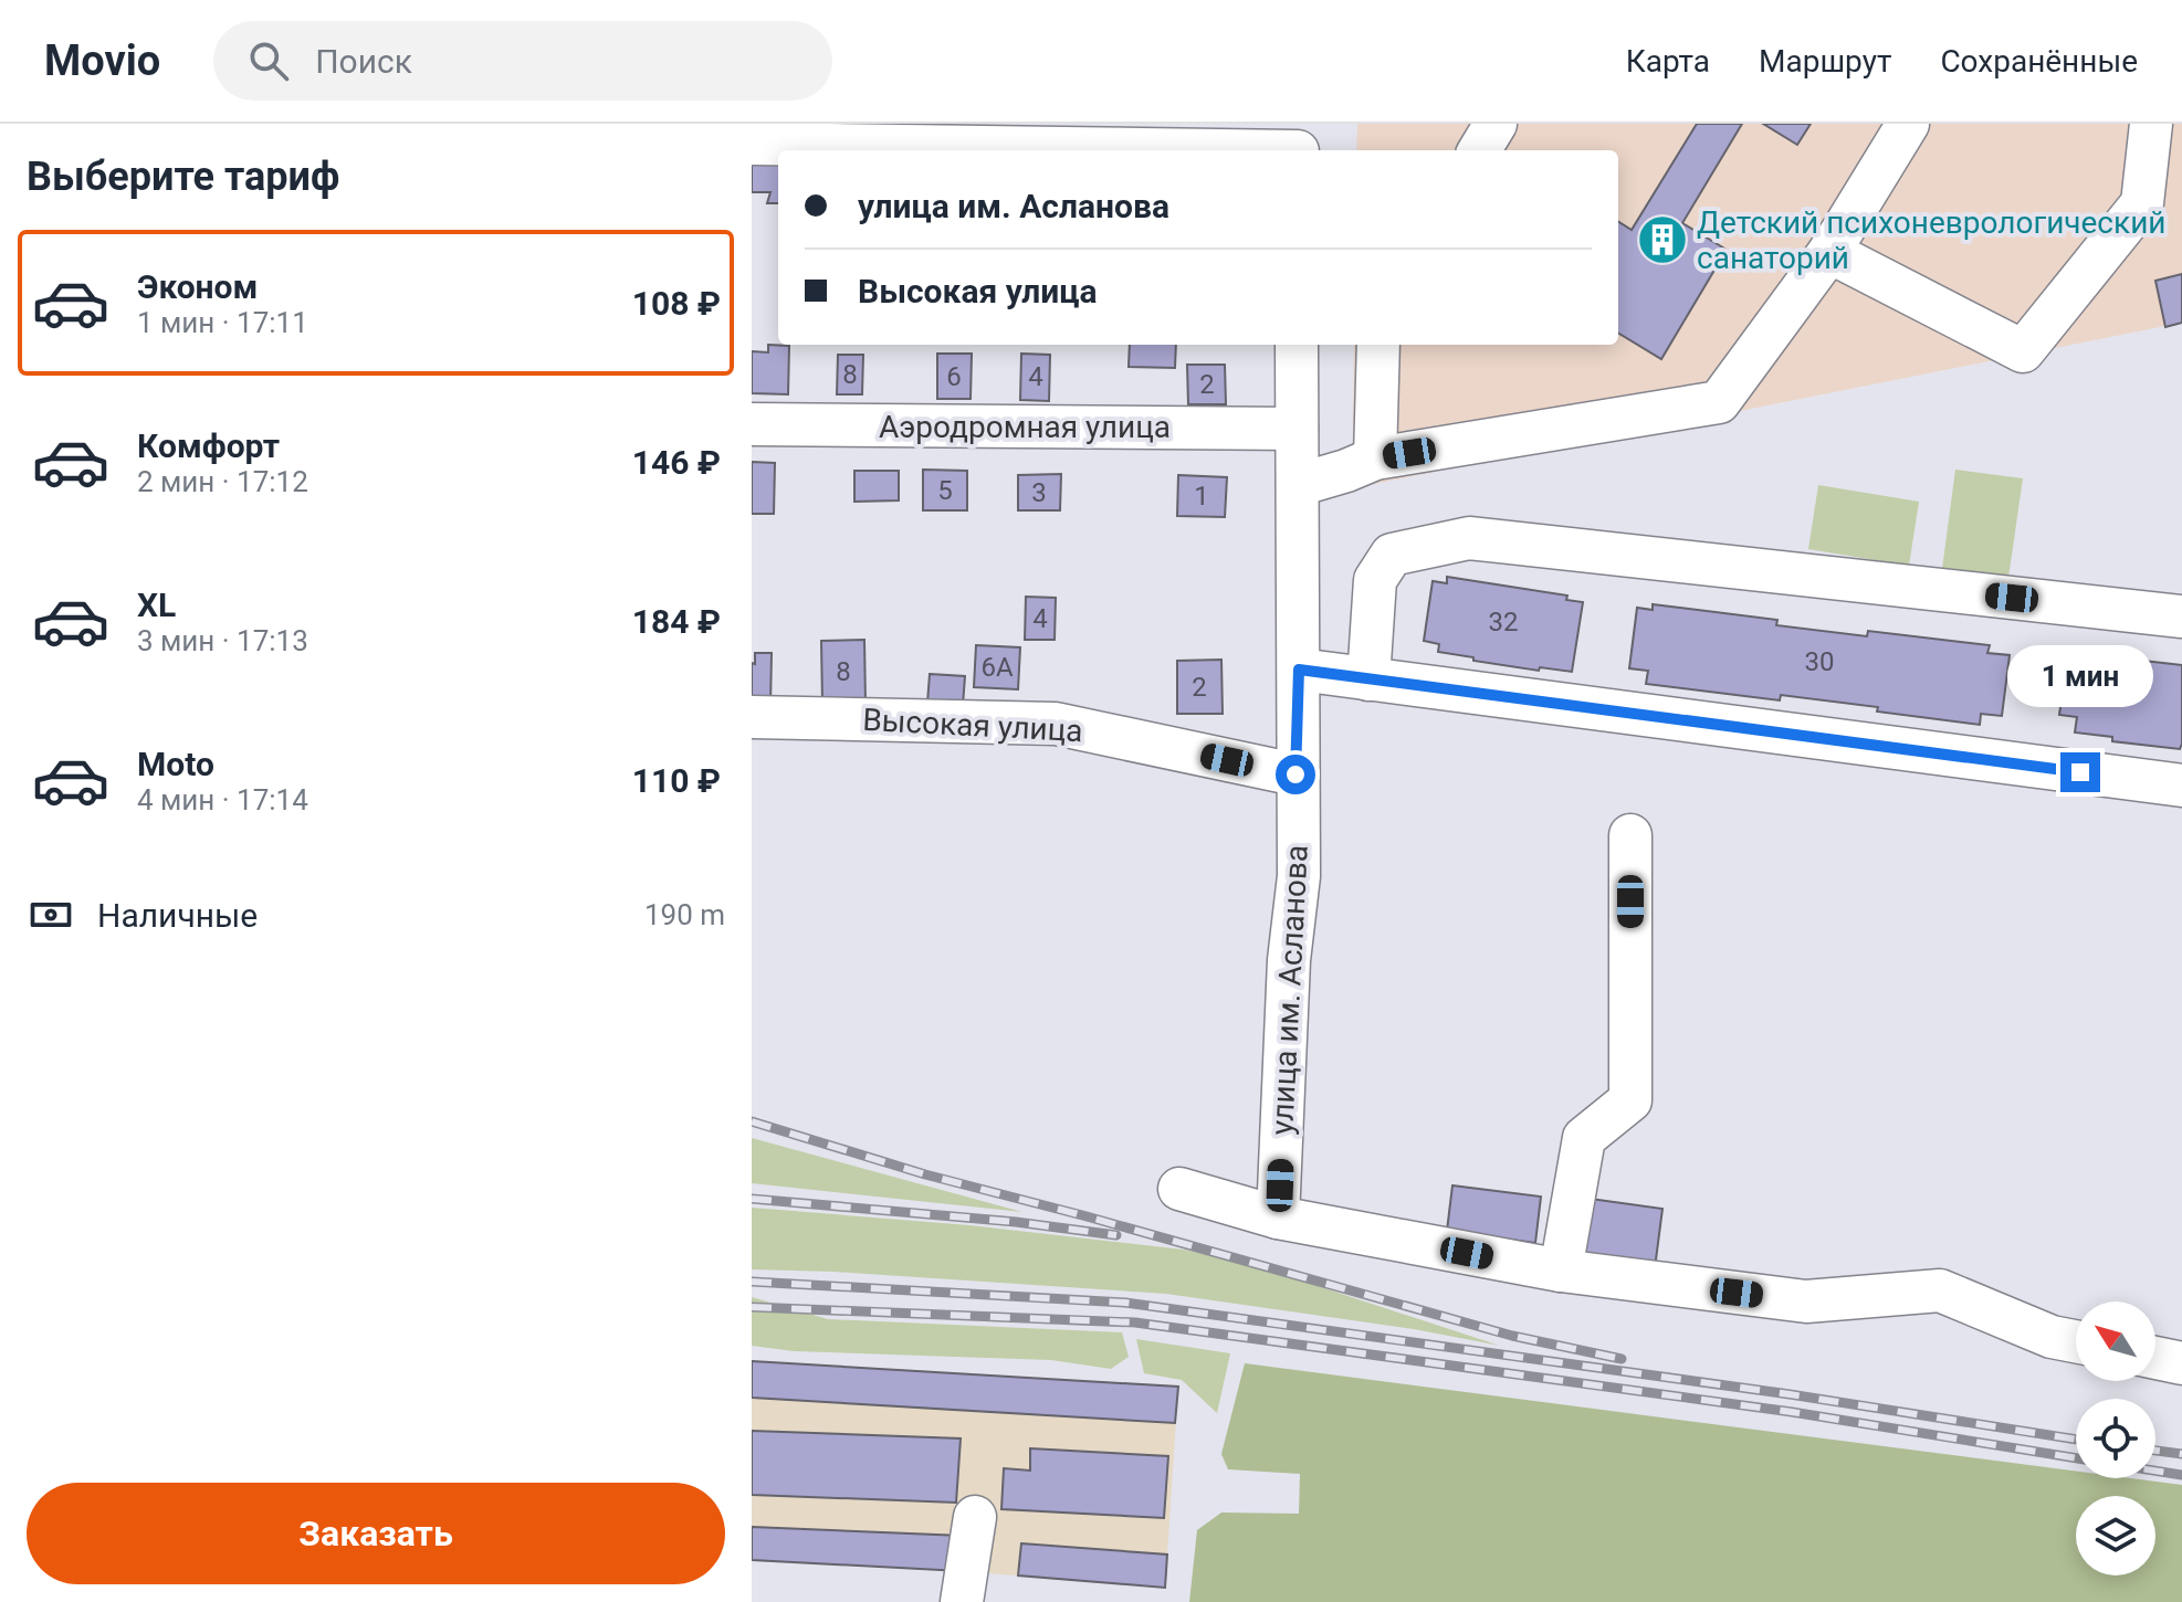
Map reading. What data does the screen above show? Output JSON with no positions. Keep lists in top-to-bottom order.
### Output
{
  "streets": {
    "street": ["Аэродромная улица", "Высокая улица", "улица им. Асланова"]
  },
  "crossings": [
    ["Аэродромная улица", "улица им. Асланова"],
    ["Высокая улица", "улица им. Асланова"]
  ],
  "places": {
    "building": ["Детский психоневрологический санаторий"]
  },
  "house_numbers": [
    "8",
    "6",
    "4",
    "2",
    "5",
    "3",
    "1",
    "4",
    "32",
    "30",
    "6А",
    "8",
    "2"
  ],
  "north": "top left",
  "page": {
    "header": "Movio",
    "search": "Поиск",
    "nav": ["Карта", "Маршрут", "Сохранённые"],
    "heading": "Выберите тариф",
    "banner": ["улица им. Асланова", "Высокая улица"],
    "list": [
      {
        "name": "Эконом",
        "note": "1 мин · 17:11",
        "value": "108 ₽"
      },
      {
        "name": "Комфорт",
        "note": "2 мин · 17:12",
        "value": "146 ₽"
      },
      {
        "name": "XL",
        "note": "3 мин · 17:13",
        "value": "184 ₽"
      },
      {
        "name": "Moto",
        "note": "4 мин · 17:14",
        "value": "110 ₽"
      }
    ],
    "bubble": "1 мин",
    "pay": ["Наличные", "190 m"],
    "buttons": "Заказать"
  }
}
